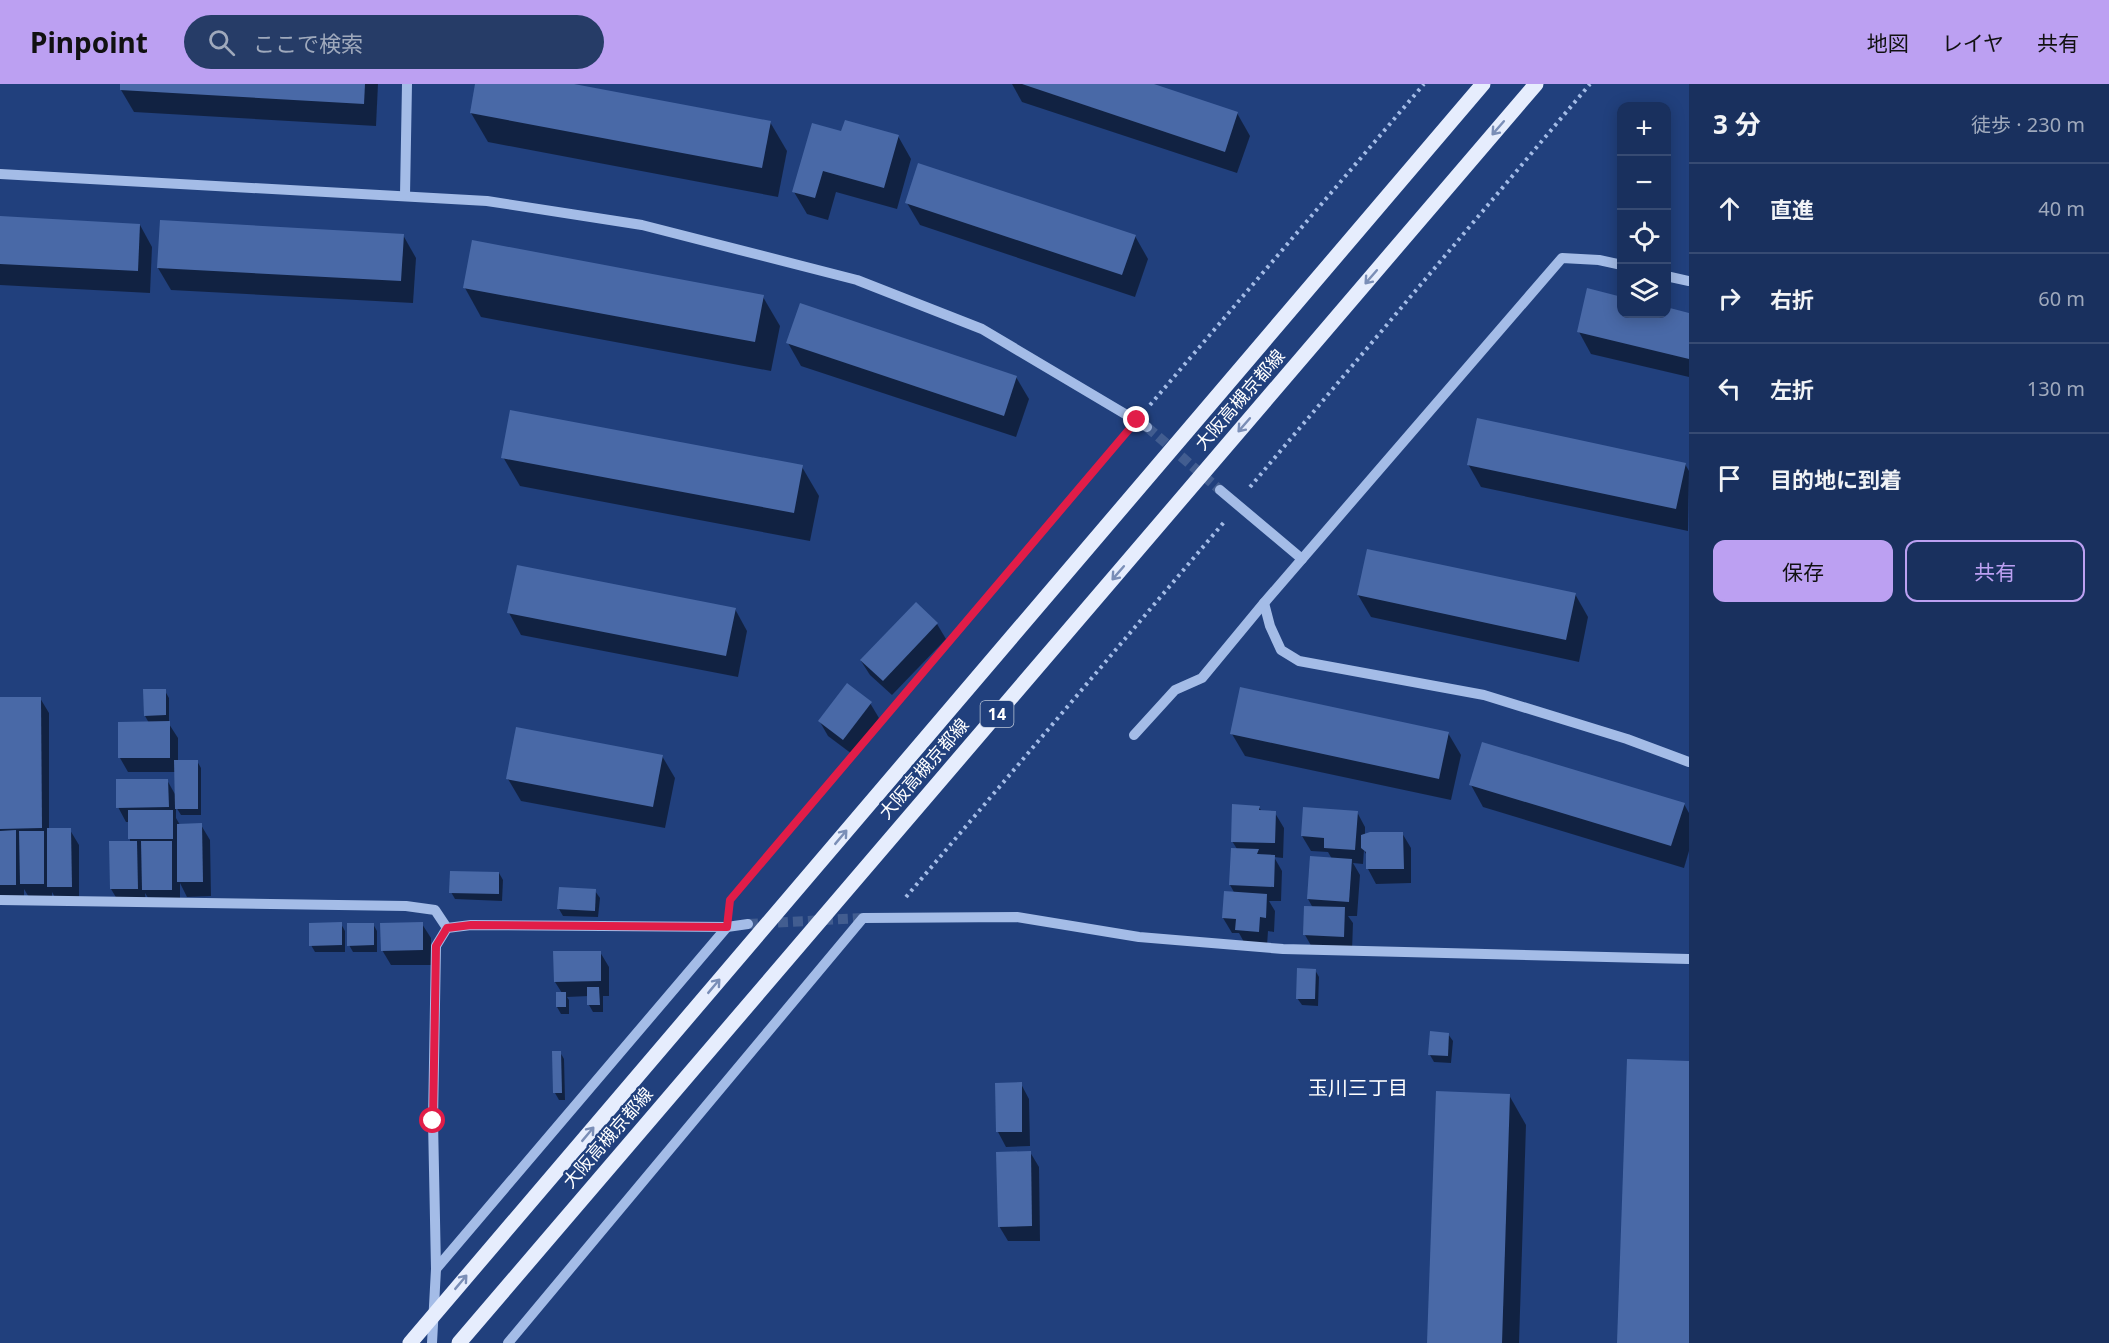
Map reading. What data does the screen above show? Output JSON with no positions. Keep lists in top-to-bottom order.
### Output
{
  "streets": {
    "main road": ["大阪高槻京都線", "14"]
  },
  "districts": ["玉川三丁目"],
  "page": {
    "header": "Pinpoint",
    "search": "ここで検索",
    "nav": ["地図", "レイヤ", "共有"],
    "heading": ["3 分", "徒歩 · 230 m"],
    "map_buttons": ["+", "−"],
    "list": [
      ["直進", "40 m"],
      ["右折", "60 m"],
      ["左折", "130 m"],
      "目的地に到着"
    ],
    "buttons": ["保存", "共有"]
  }
}
